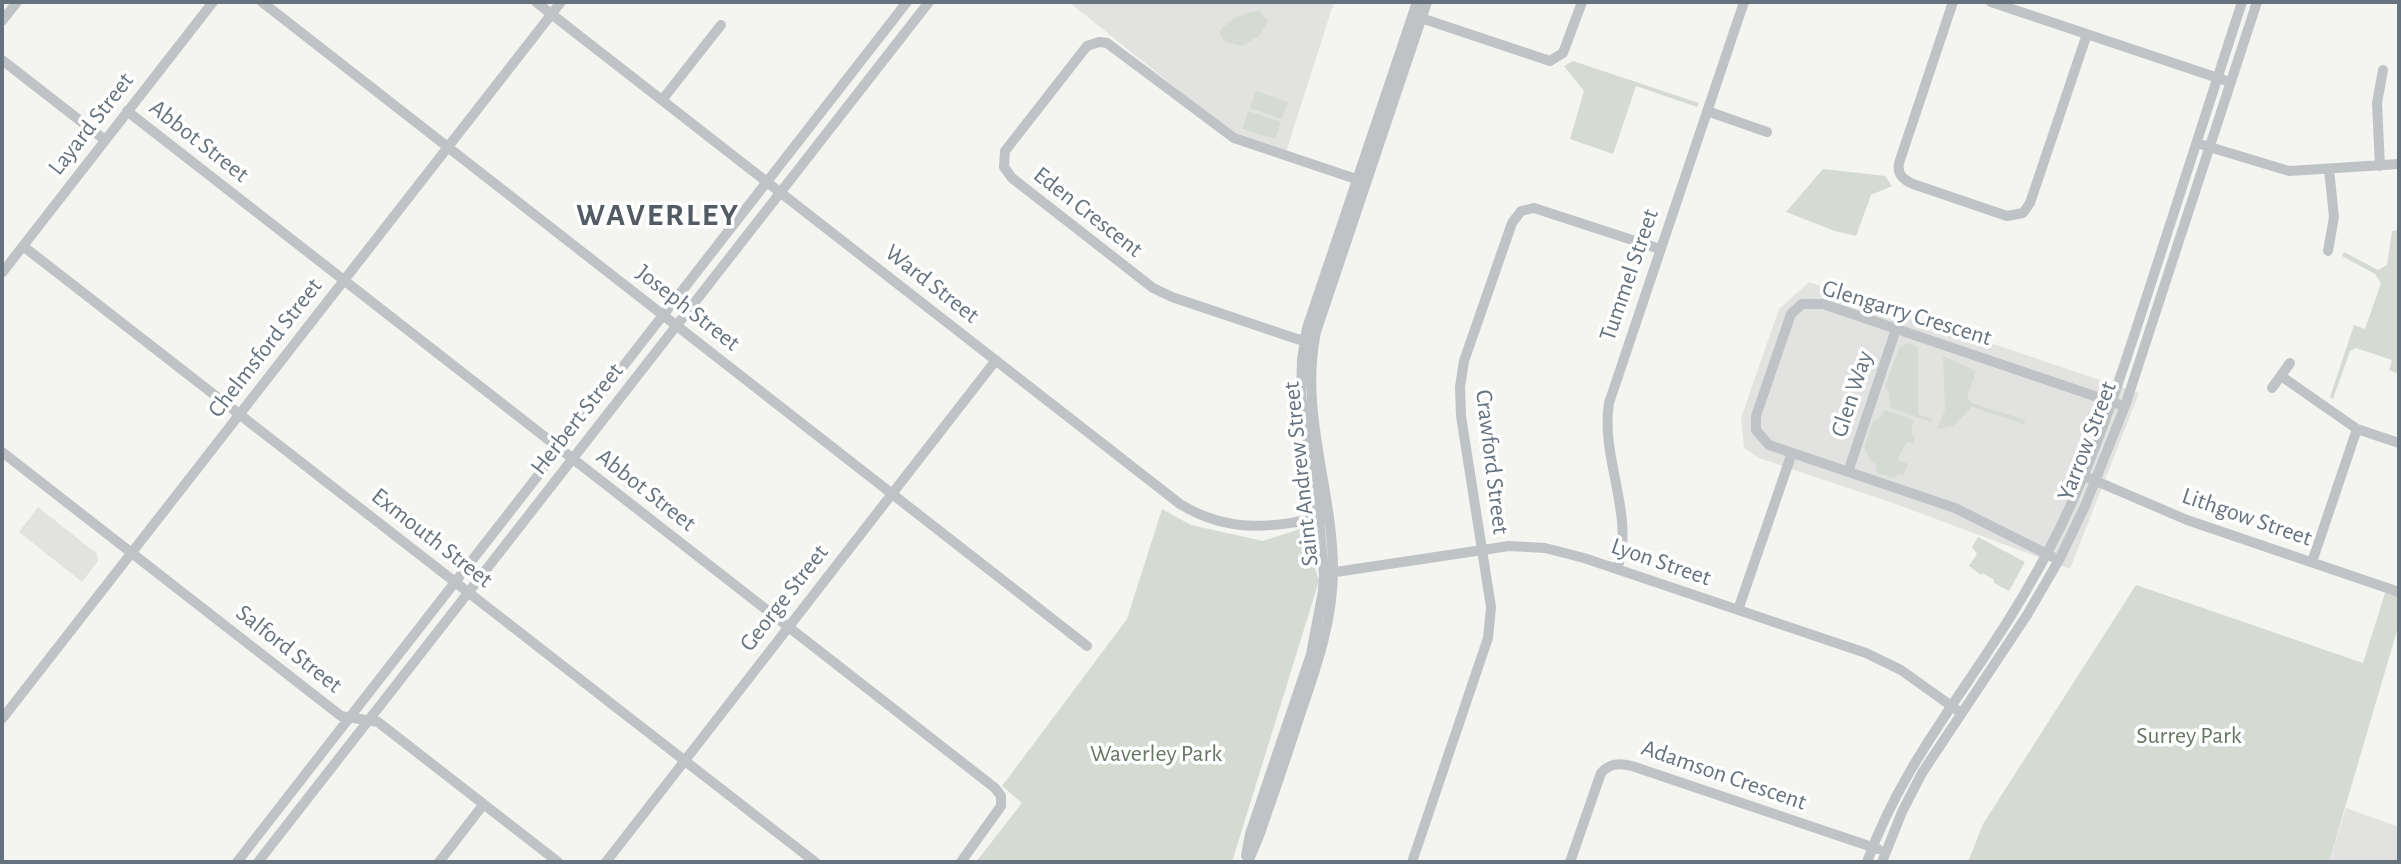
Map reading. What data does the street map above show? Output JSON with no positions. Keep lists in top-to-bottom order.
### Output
{
  "streets": {
    "street": [
      "Layard Street",
      "Abbot Street",
      "Eden Crescent",
      "Tummel Street",
      "Ward Street",
      "Joseph Street",
      "Glengarry Crescent",
      "Chelmsford Street",
      "Glen Way",
      "Herbert Street",
      "Yarrow Street",
      "Crawford Street",
      "Saint Andrew Street",
      "Lithgow Street",
      "Exmouth Street",
      "Lyon Street",
      "George Street",
      "Salford Street",
      "Adamson Crescent"
    ]
  },
  "crossings": [
    ["Layard Street", "Abbot Street"],
    ["Layard Street", "Exmouth Street"],
    ["Abbot Street", "Chelmsford Street"],
    ["Abbot Street", "Herbert Street"],
    ["Abbot Street", "George Street"],
    ["Eden Crescent", "Saint Andrew Street"],
    ["Tummel Street", "Crawford Street"],
    ["Tummel Street", "Lyon Street"],
    ["Ward Street", "Chelmsford Street"],
    ["Ward Street", "Herbert Street"],
    ["Ward Street", "Saint Andrew Street"],
    ["Ward Street", "George Street"],
    ["Joseph Street", "Chelmsford Street"],
    ["Joseph Street", "Herbert Street"],
    ["Joseph Street", "George Street"],
    ["Glengarry Crescent", "Glen Way"],
    ["Glengarry Crescent", "Yarrow Street"],
    ["Chelmsford Street", "Exmouth Street"],
    ["Chelmsford Street", "Salford Street"],
    ["Herbert Street", "Exmouth Street"],
    ["Herbert Street", "Salford Street"],
    ["Yarrow Street", "Lithgow Street"],
    ["Yarrow Street", "Lyon Street"],
    ["Yarrow Street", "Adamson Crescent"],
    ["Crawford Street", "Lyon Street"],
    ["Saint Andrew Street", "Lyon Street"],
    ["Exmouth Street", "George Street"]
  ],
  "districts": ["WAVERLEY"],
  "parks": ["Surrey Park", "Waverley Park"]
}
